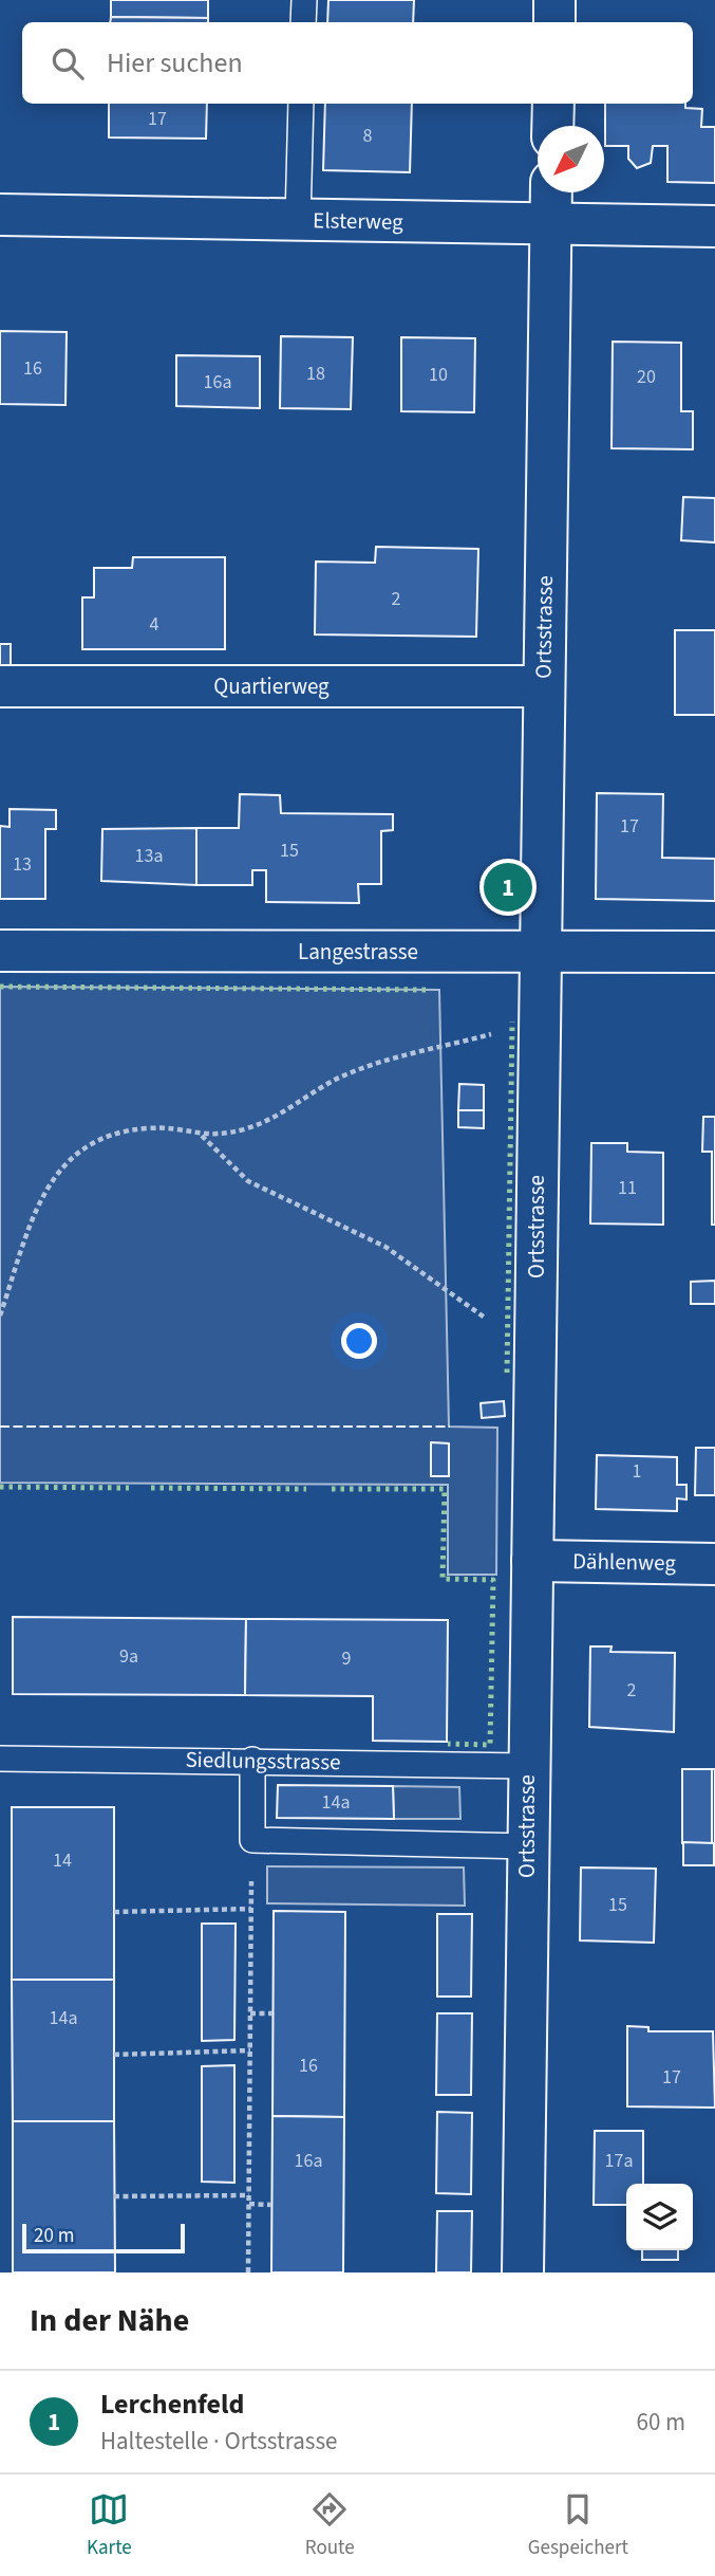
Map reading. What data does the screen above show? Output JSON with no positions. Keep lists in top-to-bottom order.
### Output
{
  "streets": {
    "street": [
      "Elsterweg",
      "Ortsstrasse",
      "Quartierweg",
      "Langestrasse",
      "Dählenweg"
    ],
    "lane": ["Siedlungsstrasse"]
  },
  "crossings": [
    ["Elsterweg", "Ortsstrasse"],
    ["Ortsstrasse", "Quartierweg"],
    ["Ortsstrasse", "Langestrasse"],
    ["Ortsstrasse", "Dählenweg"],
    ["Ortsstrasse", "Siedlungsstrasse"]
  ],
  "house_numbers": [
    "17",
    "8",
    "16",
    "18",
    "10",
    "20",
    "16a",
    "2",
    "4",
    "17",
    "15",
    "13a",
    "13",
    "11",
    "1",
    "9a",
    "9",
    "2",
    "14a",
    "14",
    "15",
    "14a",
    "16",
    "17",
    "16a",
    "17a"
  ],
  "scale_bar": "20 m",
  "north": "bottom left",
  "page": {
    "search": "Hier suchen",
    "pins": "1",
    "scale": "20 m",
    "heading": "In der Nähe",
    "list": [
      {
        "mark": "1",
        "name": "Lerchenfeld",
        "note": "Haltestelle · Ortsstrasse",
        "value": "60 m"
      }
    ],
    "nav": ["Karte", "Route", "Gespeichert"]
  }
}
